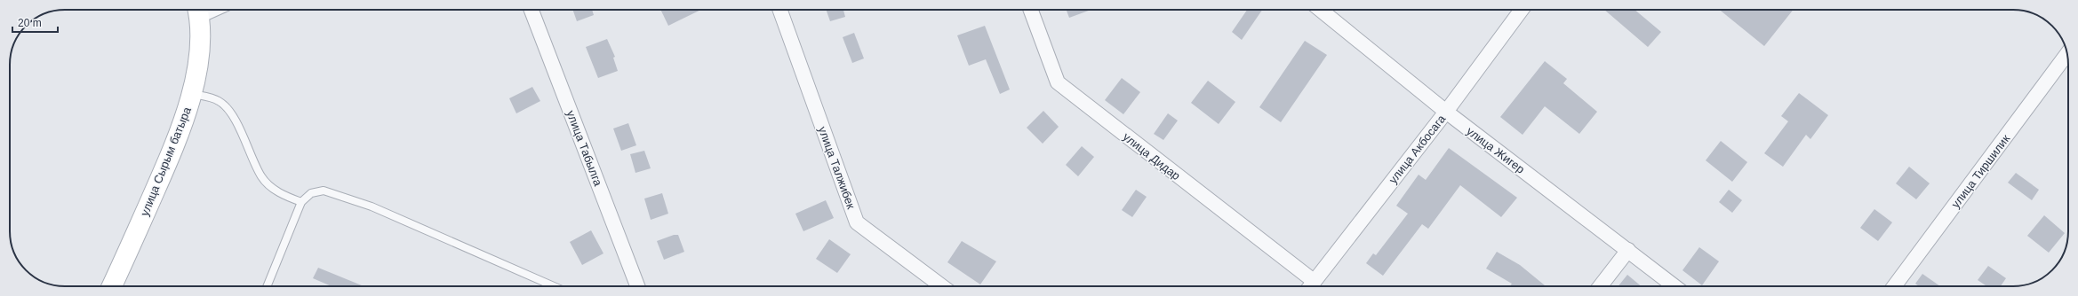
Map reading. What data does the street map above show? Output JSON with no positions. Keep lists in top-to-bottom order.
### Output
{
  "streets": {
    "street": [
      "улица Табылга",
      "улица Акбосага",
      "улица Жигер",
      "улица Дидар",
      "улица Сырым батыра",
      "улица Талжибек",
      "улица Тиршилик"
    ]
  },
  "crossings": [
    ["улица Акбосага", "улица Жигер"]
  ],
  "scale_bar": "20 m"
}
